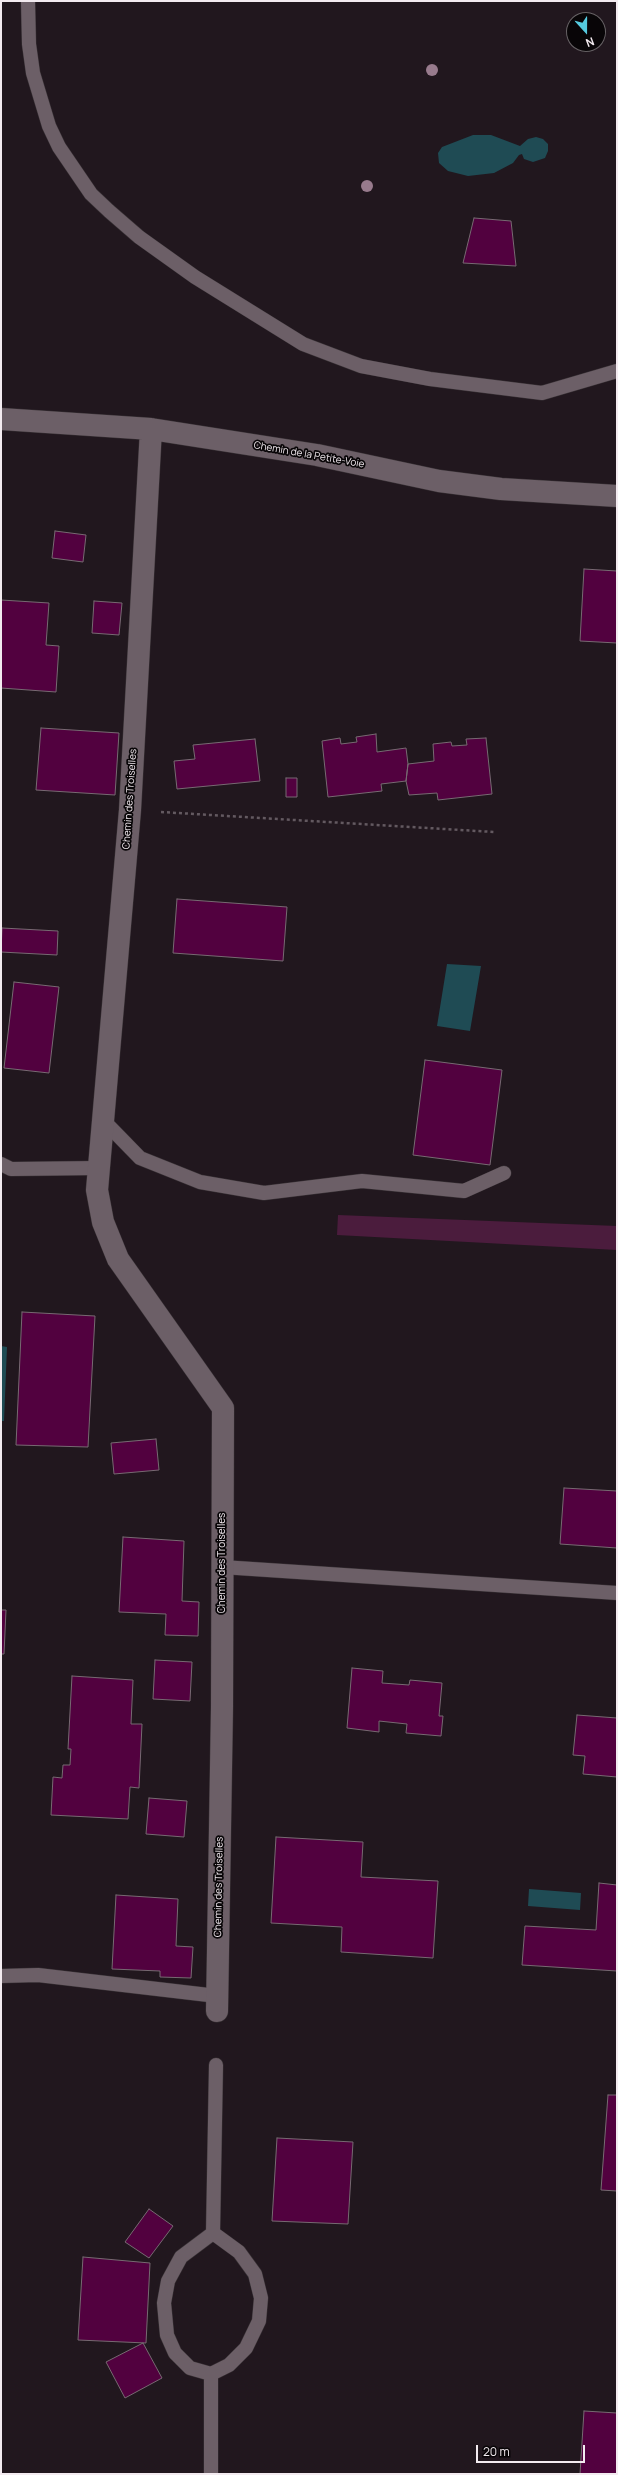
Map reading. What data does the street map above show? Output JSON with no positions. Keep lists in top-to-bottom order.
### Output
{
  "streets": {
    "street": ["Chemin de la Petite-Voie", "Chemin des Troiselles"]
  },
  "crossings": [
    ["Chemin de la Petite-Voie", "Chemin des Troiselles"]
  ],
  "scale_bar": "20 m",
  "north": "bottom"
}
